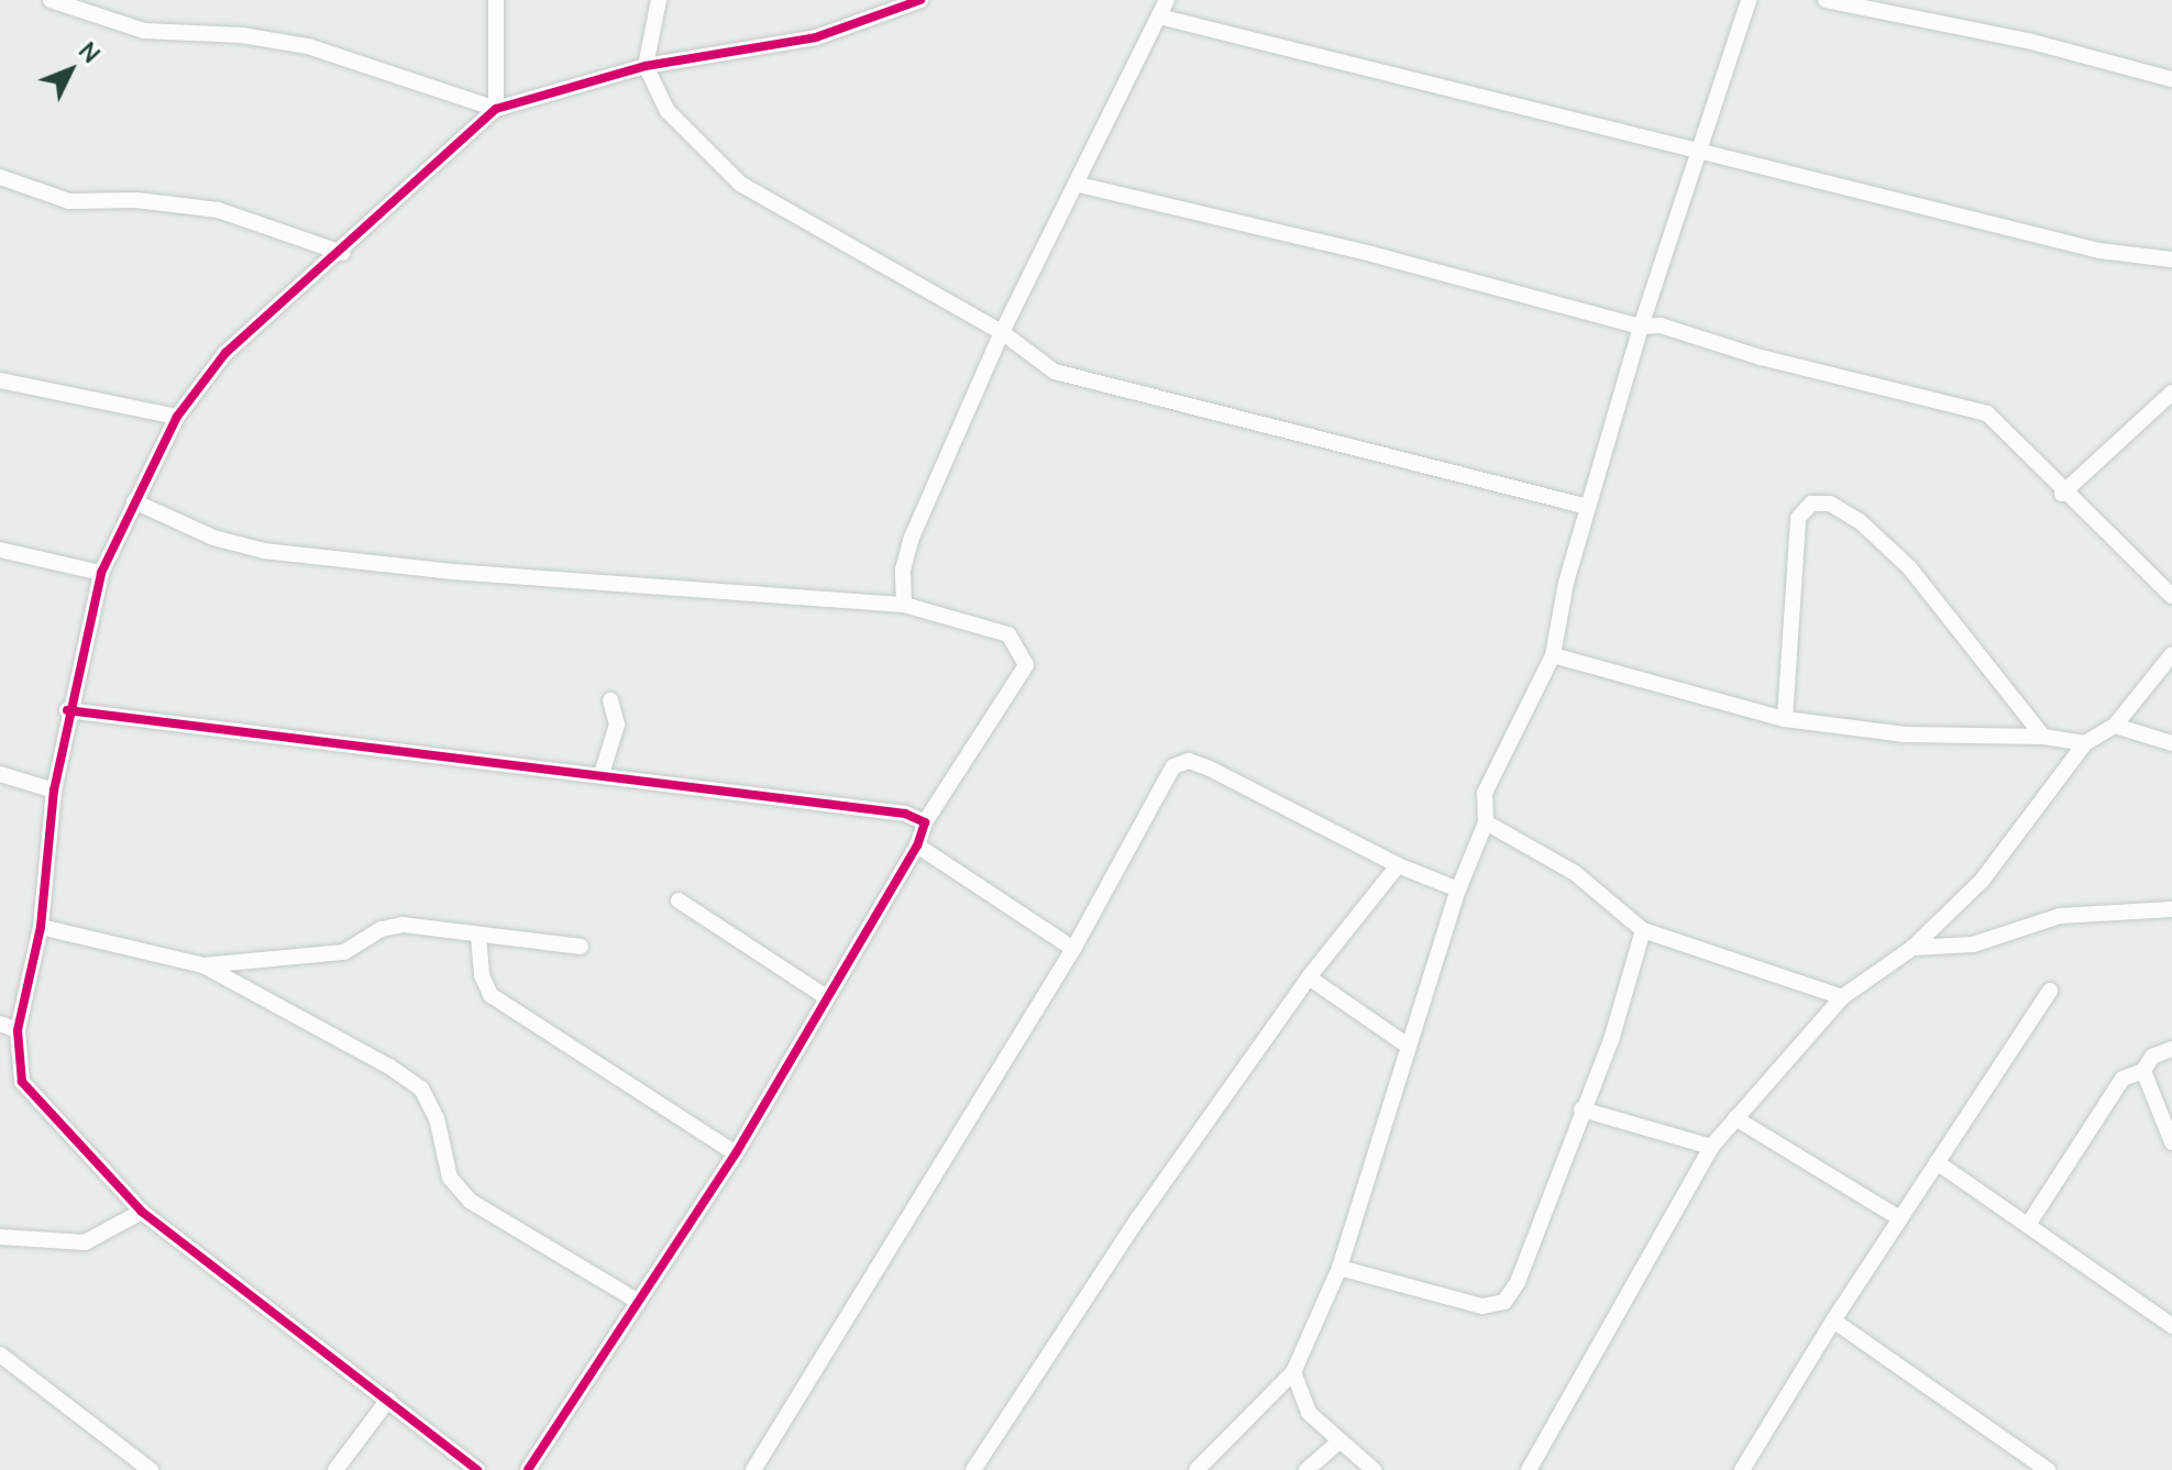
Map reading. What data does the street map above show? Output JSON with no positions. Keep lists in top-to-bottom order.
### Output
{
  "north": "top right"
}
